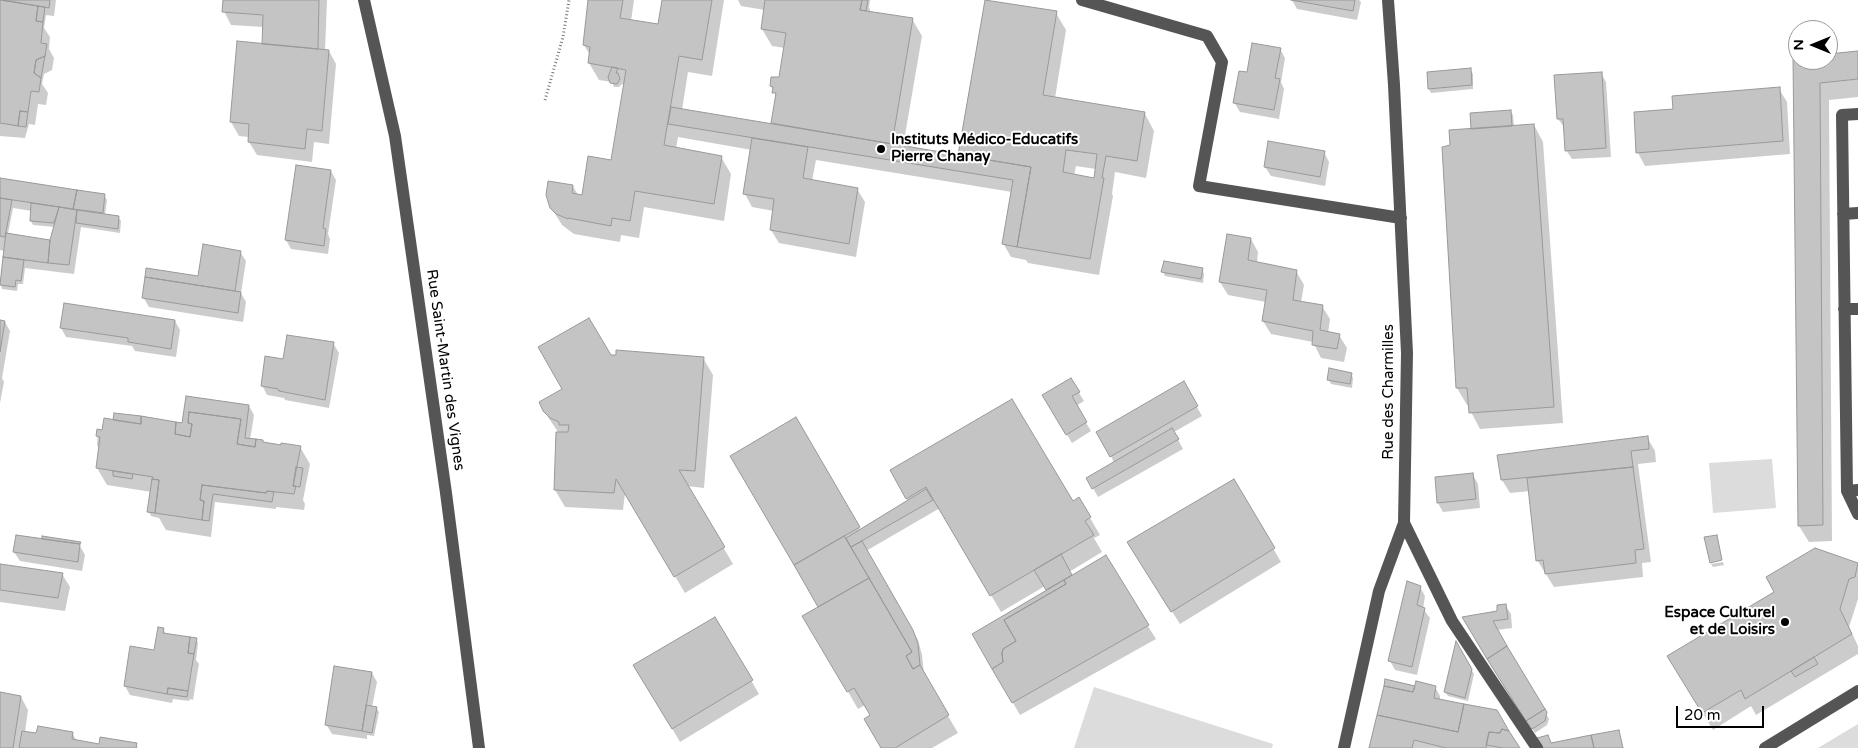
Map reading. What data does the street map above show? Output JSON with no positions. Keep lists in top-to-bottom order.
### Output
{
  "streets": {
    "street": ["Rue Saint-Martin des Vignes", "Rue des Charmilles"]
  },
  "places": ["Instituts Médico-Educatifs Pierre Chanay", "Espace Culturel et de Loisirs"],
  "scale_bar": "20 m",
  "north": "left"
}
